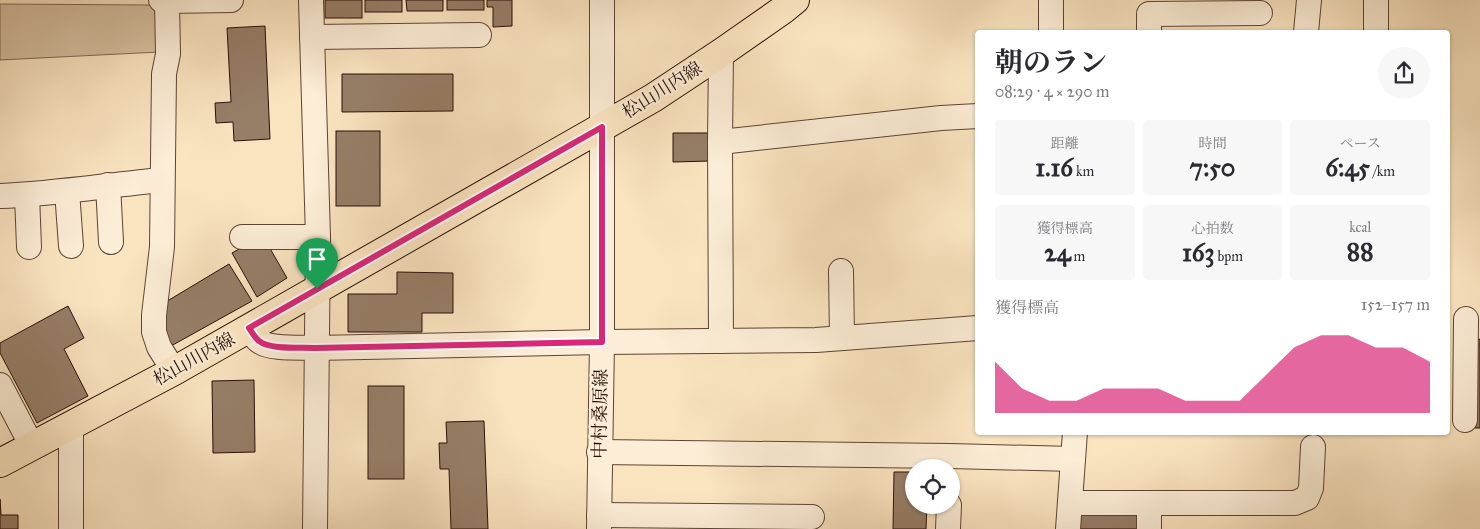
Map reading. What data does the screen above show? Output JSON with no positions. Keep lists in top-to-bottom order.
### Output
{
  "streets": {
    "main road": ["松山川内線"],
    "street": ["中村桑原線"]
  },
  "crossings": [
    ["松山川内線", "中村桑原線"]
  ],
  "page": {
    "heading": ["朝のラン", "08:29 · 4 × 290 m"],
    "stats": [
      ["距離", "1.16 km"],
      ["時間", "7:50"],
      ["ペース", "6:45 /km"],
      ["獲得標高", "24 m"],
      ["心拍数", "163 bpm"],
      ["kcal", "88"]
    ],
    "chart": ["獲得標高", "152–157 m"]
  }
}
